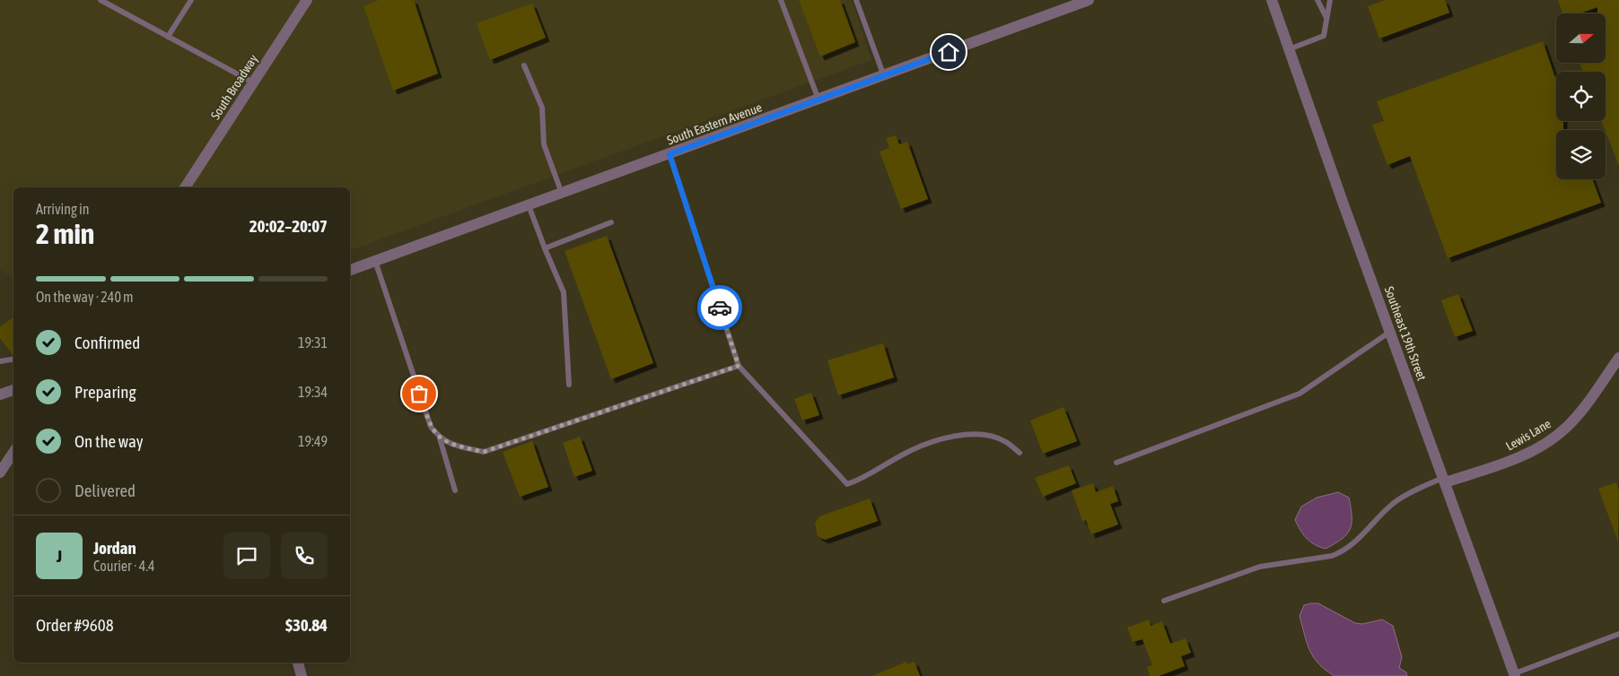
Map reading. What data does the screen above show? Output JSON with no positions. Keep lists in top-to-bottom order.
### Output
{
  "streets": {
    "street": [
      "South Broadway",
      "South Eastern Avenue",
      "Southeast 19th Street",
      "Lewis Lane"
    ]
  },
  "crossings": [
    ["Southeast 19th Street", "Lewis Lane"]
  ],
  "north": "right",
  "page": {
    "heading": ["2 min", "Arriving in", "20:02–20:07"],
    "panel": [
      "Jordan",
      "Courier · 4.4",
      "Order #9608",
      "$30.84"
    ],
    "bar": "On the way · 240 m",
    "list": [
      ["Confirmed", "19:31"],
      ["Preparing", "19:34"],
      ["On the way", "19:49"],
      "Delivered"
    ],
    "round": "J"
  }
}
